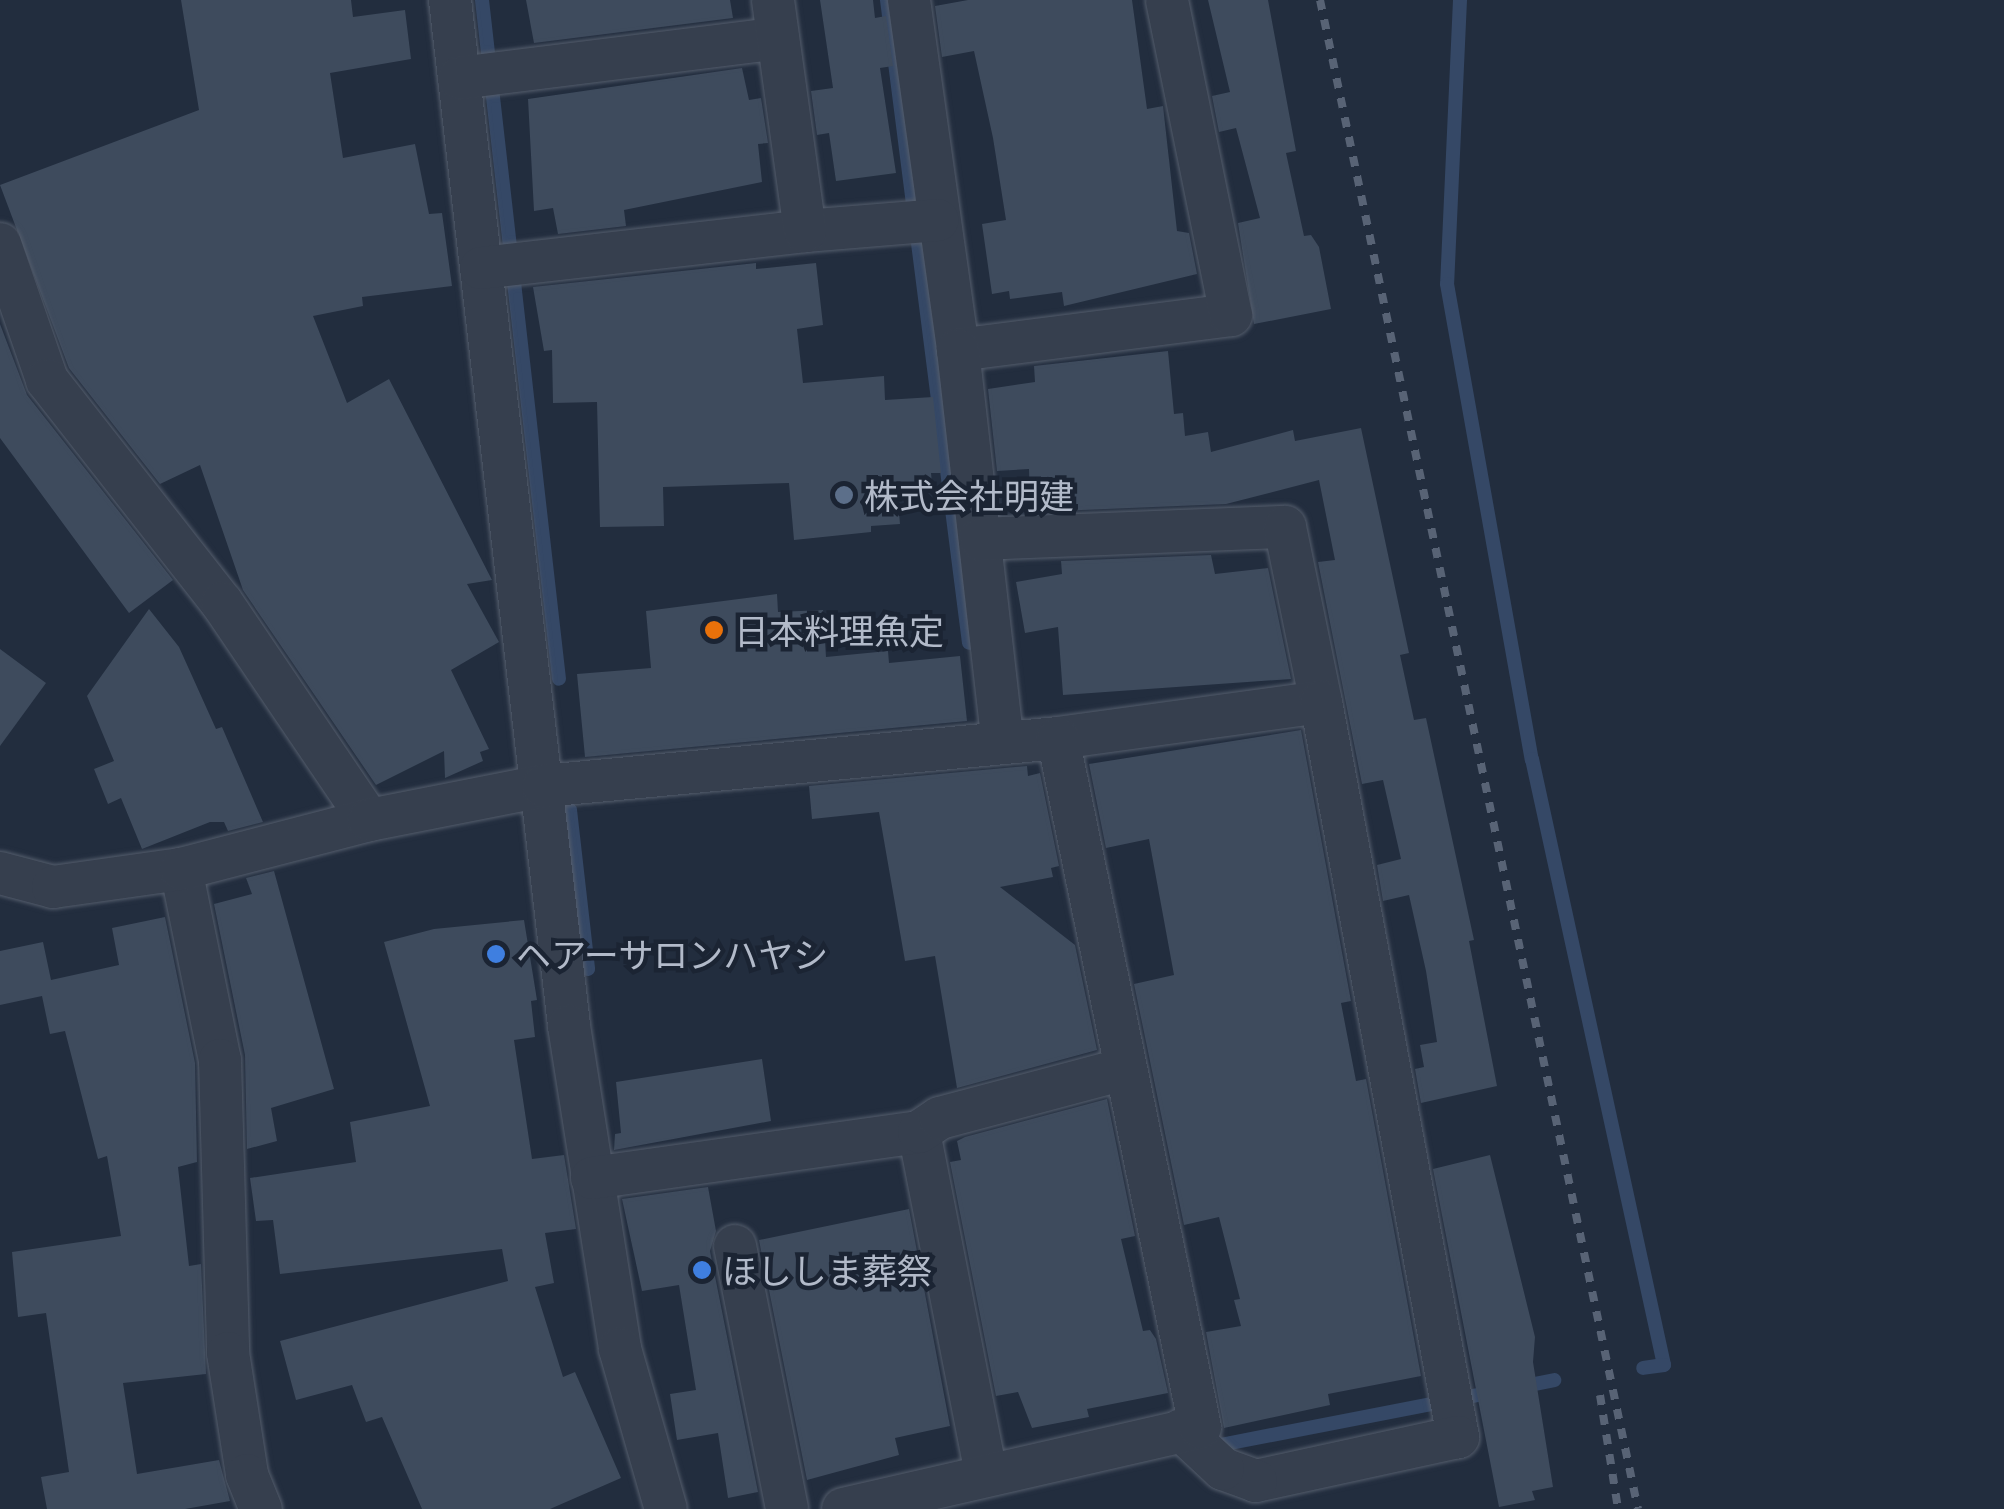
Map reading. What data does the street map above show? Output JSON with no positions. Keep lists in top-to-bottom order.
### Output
{
  "places": [
    "株式会社明建",
    "日本料理魚定",
    "ヘアーサロンハヤシ",
    "ほししま葬祭"
  ]
}
